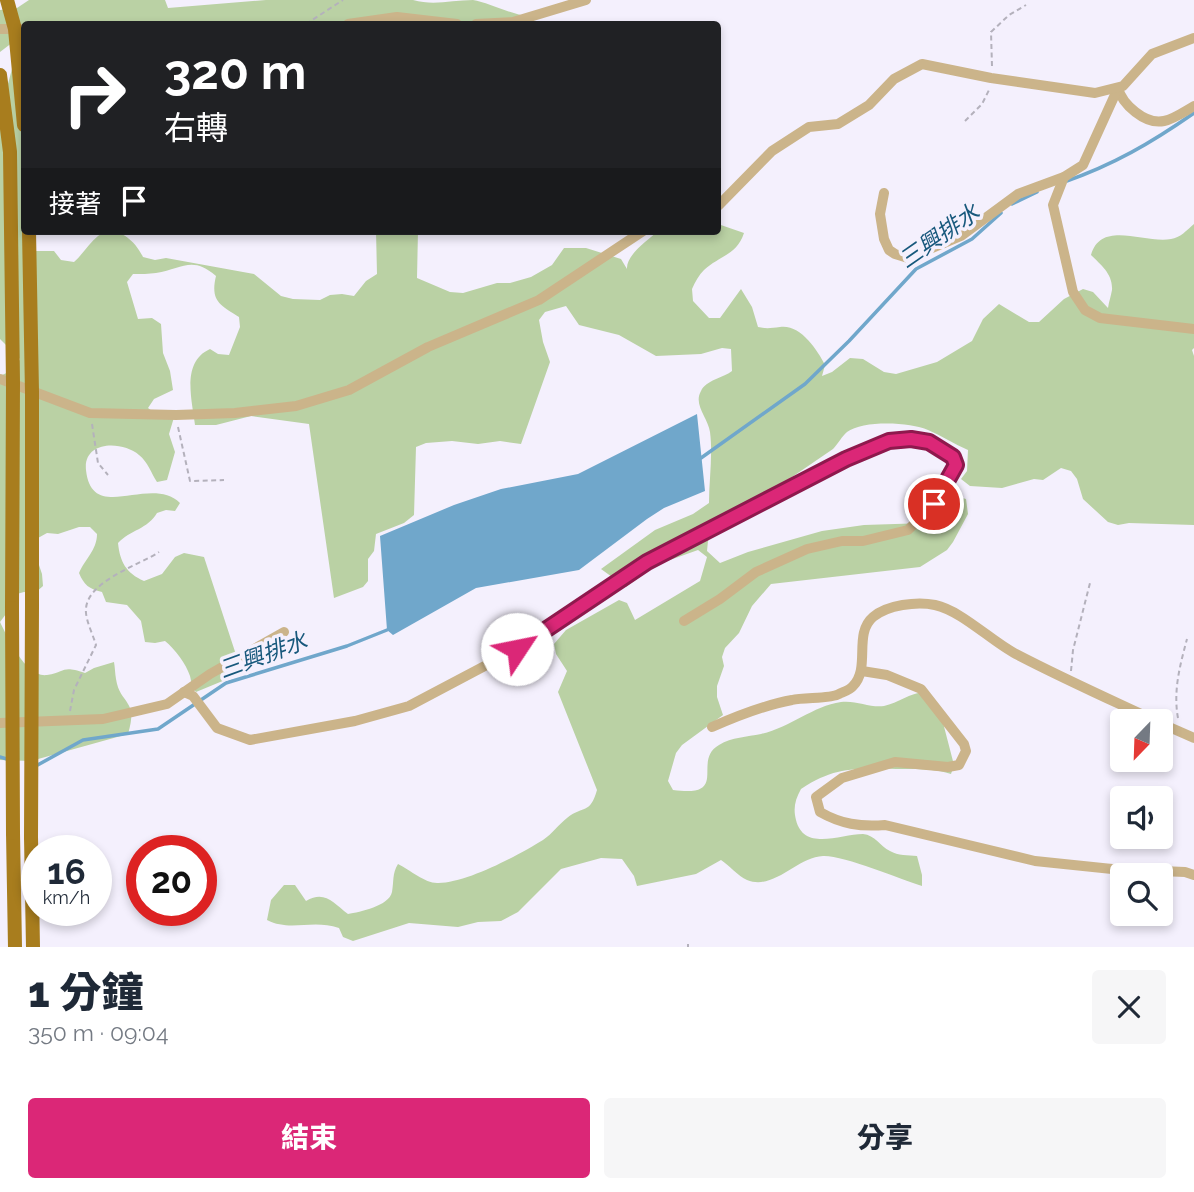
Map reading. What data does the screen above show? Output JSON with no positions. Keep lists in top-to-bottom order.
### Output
{
  "water": ["三興排水"],
  "north": "bottom left",
  "page": {
    "turn": ["320 m", "右轉"],
    "then": "接著",
    "speed": "16 km/h",
    "limit": "20",
    "heading": ["1 分鐘", "350 m · 09:04"],
    "buttons": ["結束", "分享"]
  }
}
